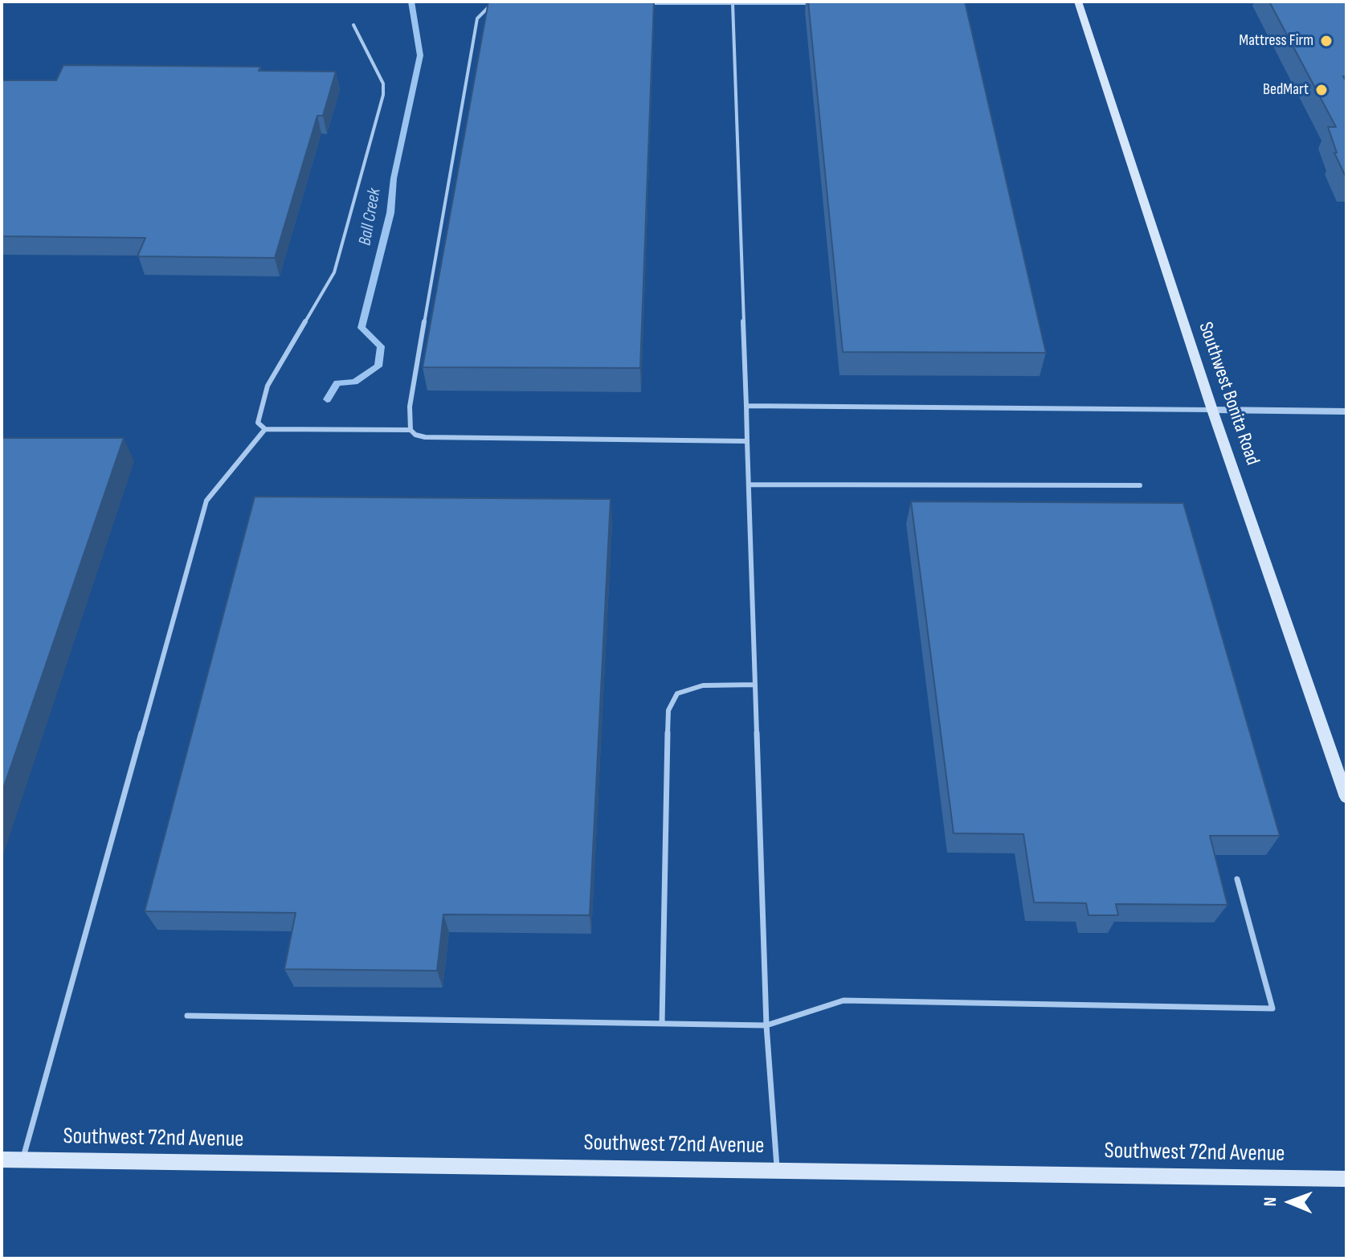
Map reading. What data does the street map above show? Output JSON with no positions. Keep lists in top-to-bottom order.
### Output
{
  "streets": {
    "main road": ["Southwest Bonita Road", "Southwest 72nd Avenue"]
  },
  "water": ["Ball Creek"],
  "places": ["Mattress Firm", "BedMart"],
  "north": "left"
}
